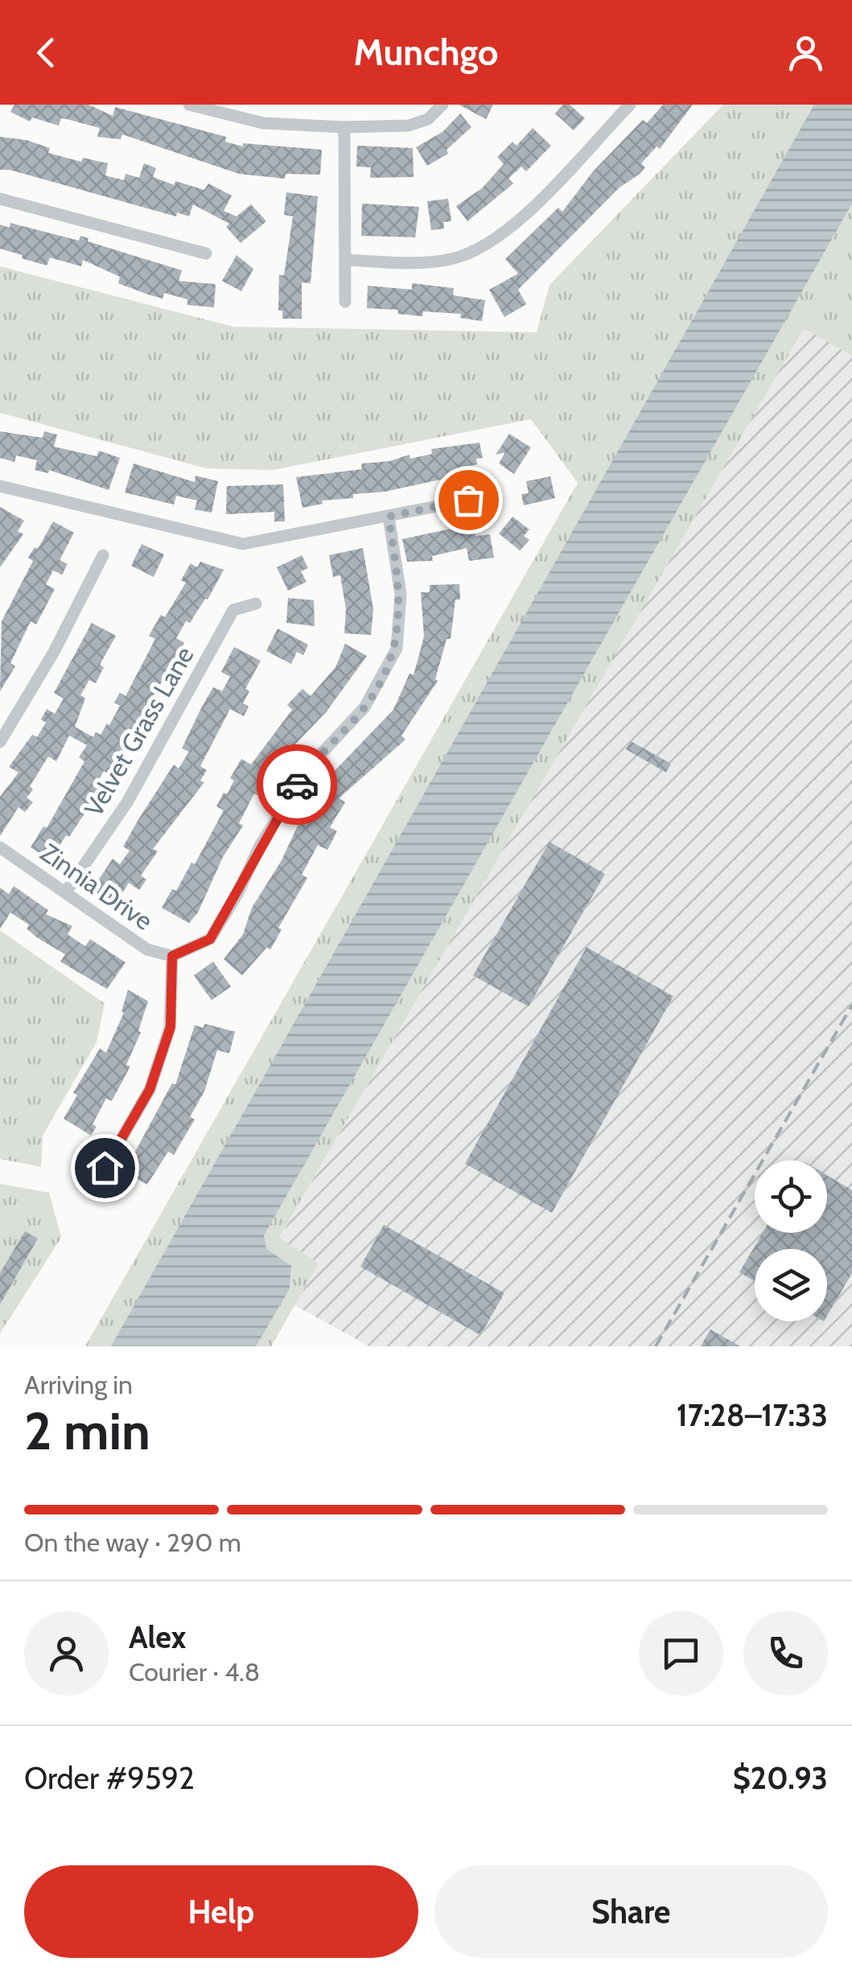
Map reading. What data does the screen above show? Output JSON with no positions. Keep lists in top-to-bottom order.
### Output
{
  "streets": {
    "street": ["Velvet Grass Lane", "Zinnia Drive"]
  },
  "crossings": [
    ["Velvet Grass Lane", "Zinnia Drive"]
  ],
  "page": {
    "header": "Munchgo",
    "heading": ["2 min", "Arriving in", "17:28–17:33"],
    "panel": [
      "Alex",
      "Courier · 4.8",
      "Order #9592",
      "$20.93"
    ],
    "bar": "On the way · 290 m",
    "buttons": ["Help", "Share"]
  }
}
